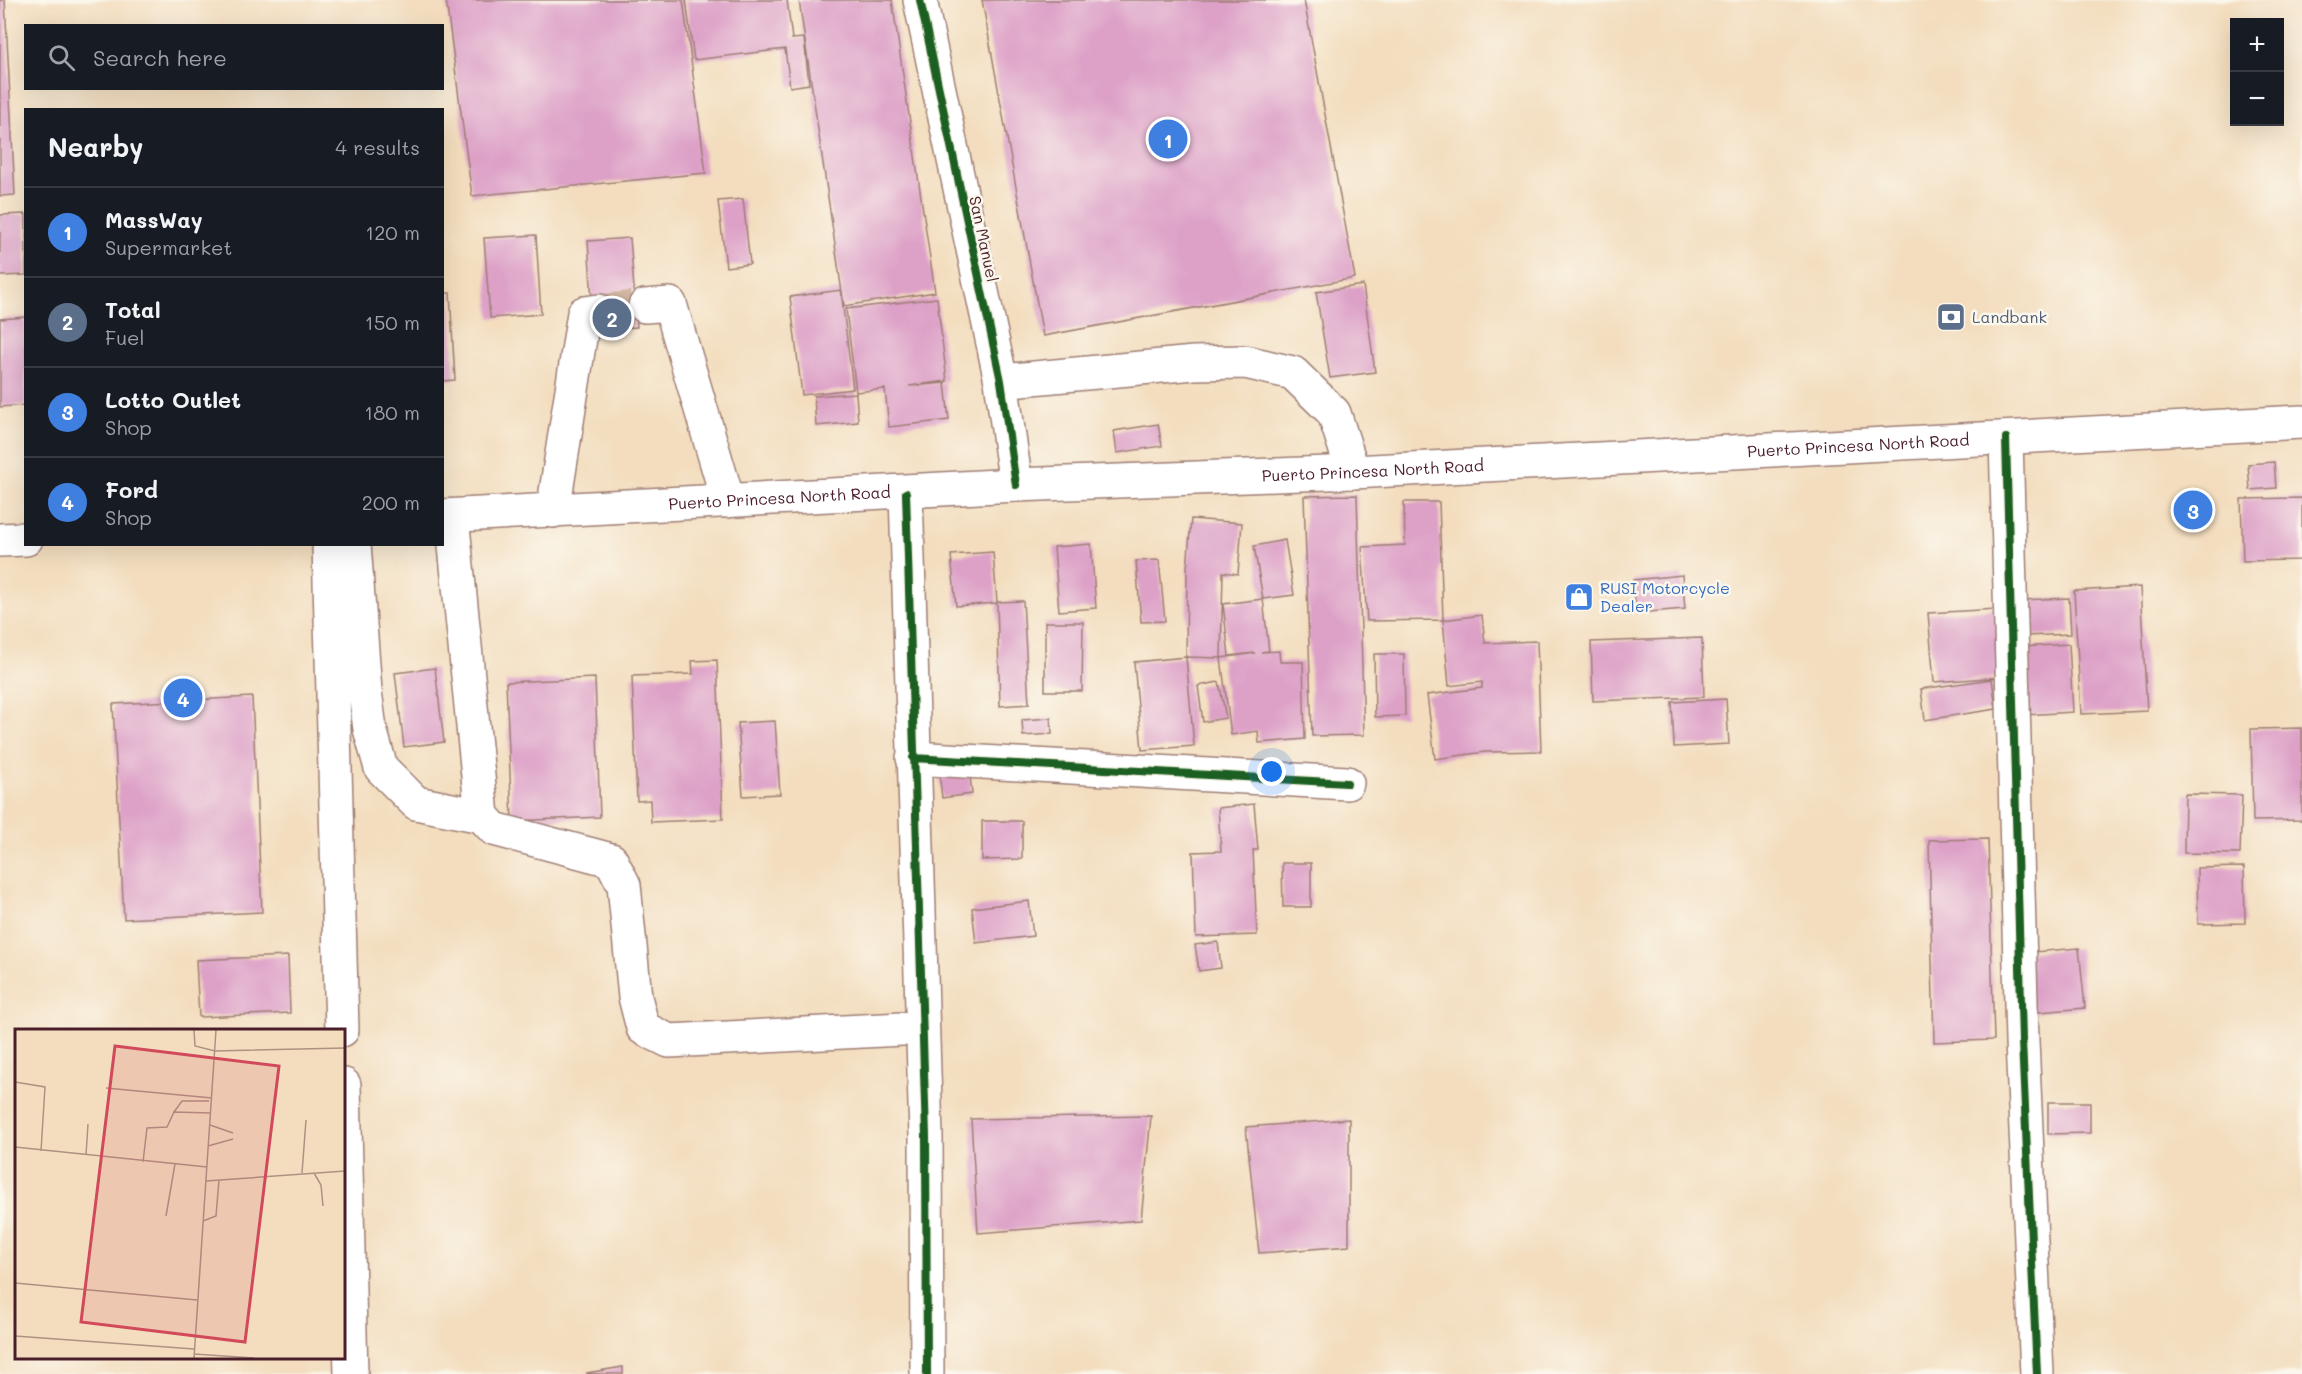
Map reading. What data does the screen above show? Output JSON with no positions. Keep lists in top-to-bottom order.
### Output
{
  "streets": {
    "street": ["San Manuel", "Puerto Princesa North Road"]
  },
  "crossings": [
    ["San Manuel", "Puerto Princesa North Road"]
  ],
  "places": {
    "bank": ["Landbank"],
    "shop": ["RUSI Motorcycle Dealer"]
  },
  "page": {
    "map_buttons": ["+", "−"],
    "search": "Search here",
    "heading": ["Nearby", "4 results"],
    "pins": [
      "1",
      "2",
      "3",
      "4"
    ],
    "list": [
      {
        "mark": "1",
        "name": "MassWay",
        "note": "Supermarket",
        "value": "120 m"
      },
      {
        "mark": "2",
        "name": "Total",
        "note": "Fuel",
        "value": "150 m"
      },
      {
        "mark": "3",
        "name": "Lotto Outlet",
        "note": "Shop",
        "value": "180 m"
      },
      {
        "mark": "4",
        "name": "Ford",
        "note": "Shop",
        "value": "200 m"
      }
    ]
  }
}
